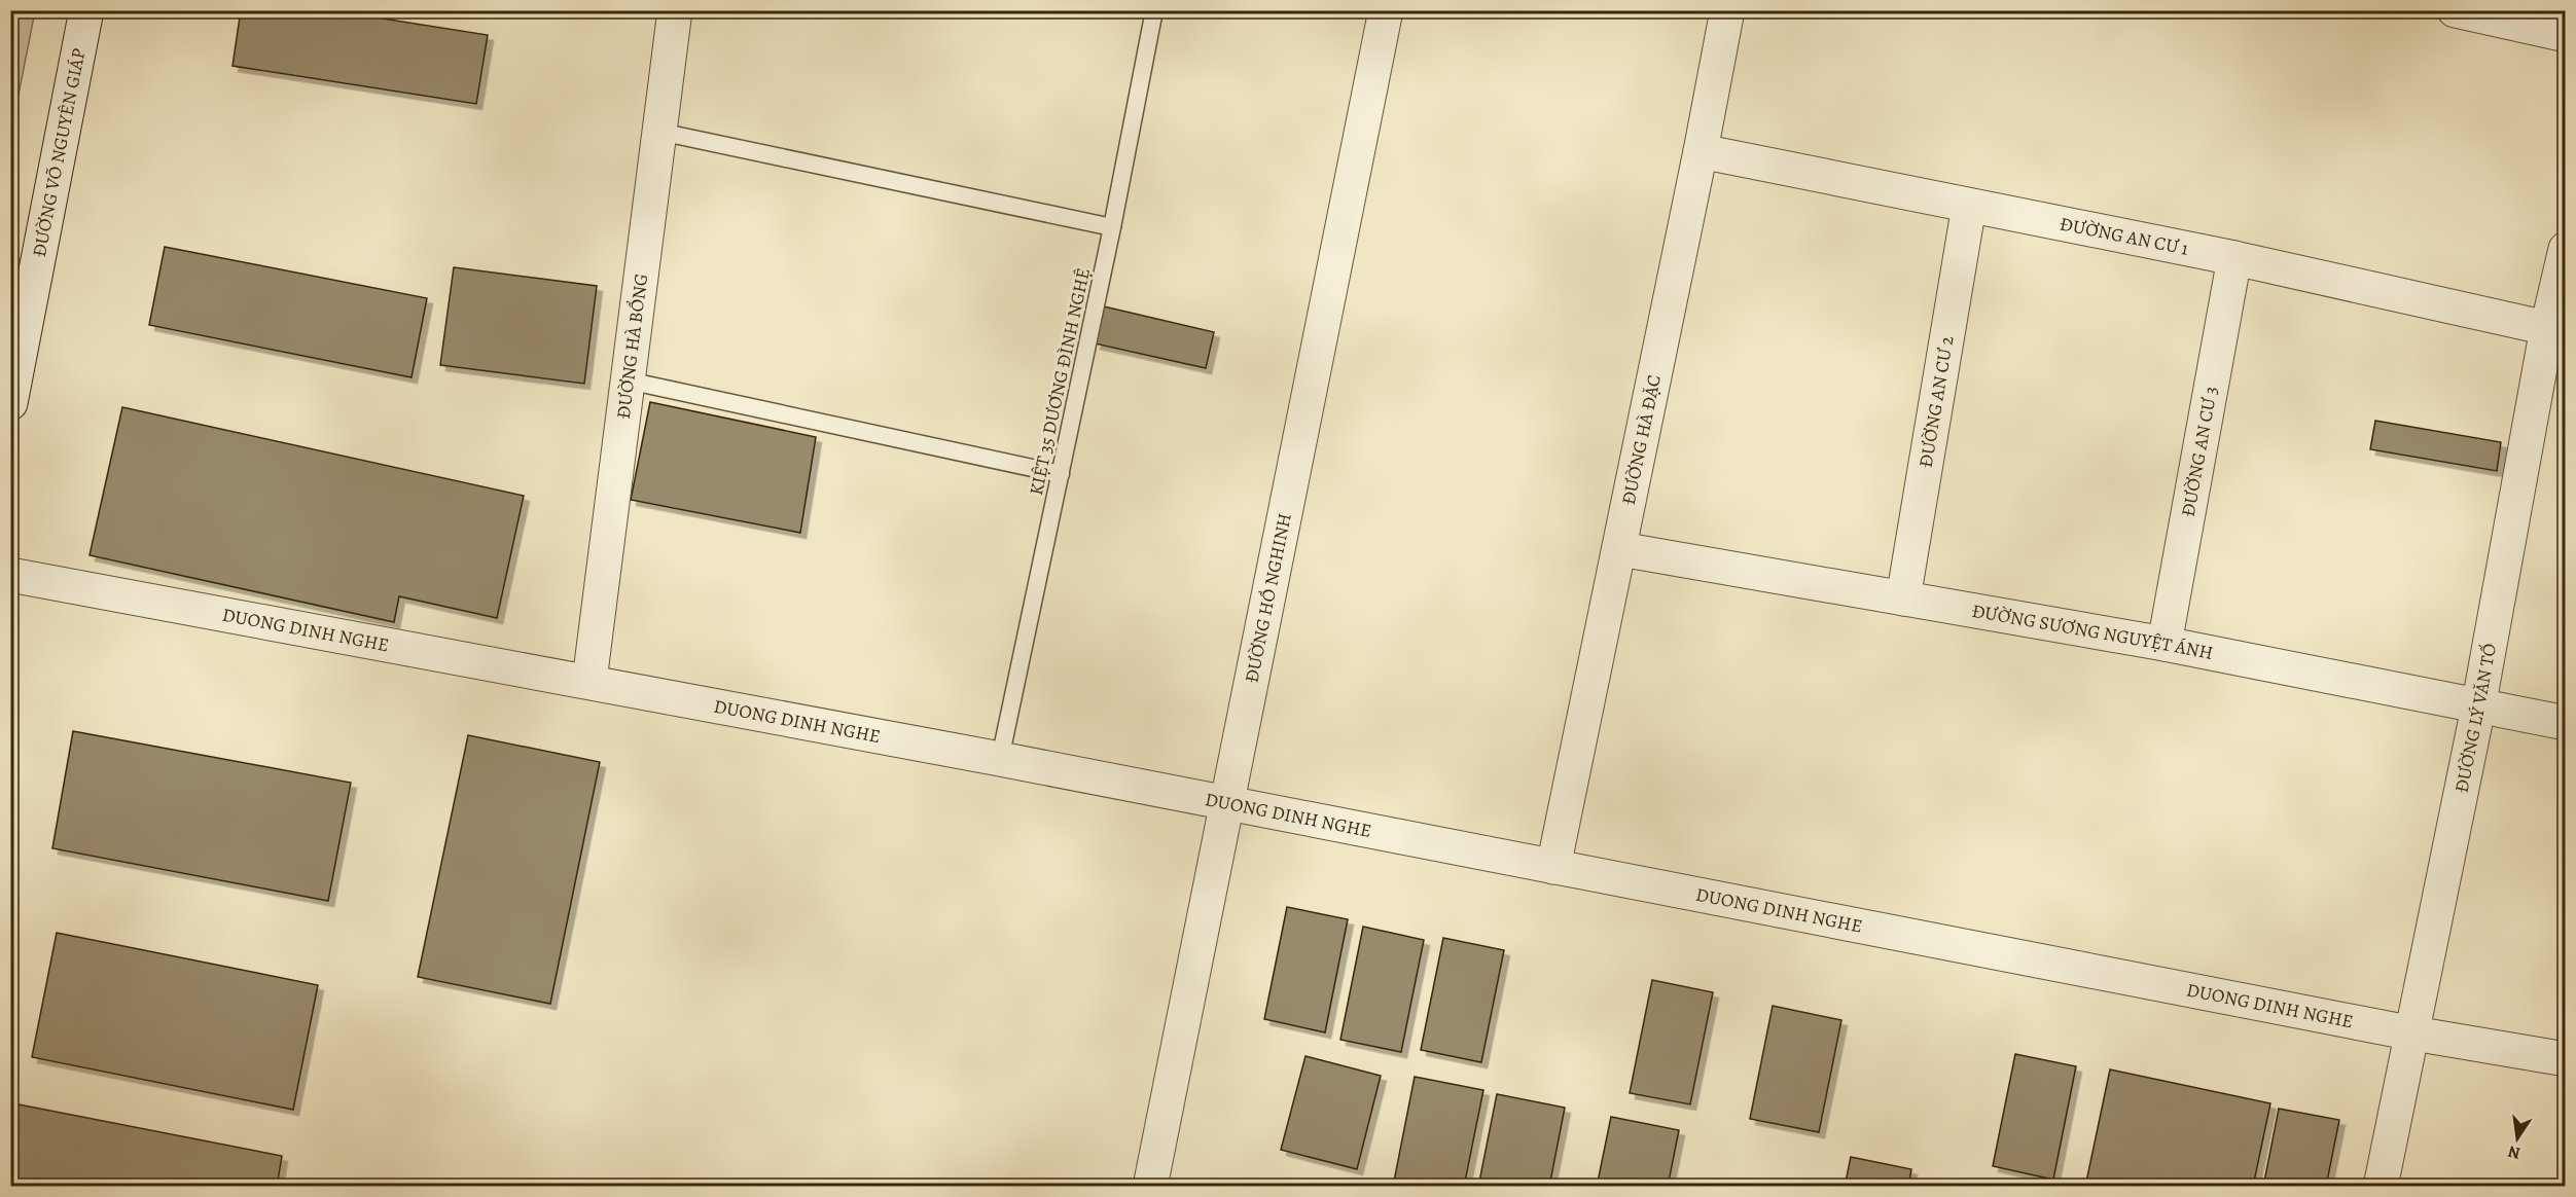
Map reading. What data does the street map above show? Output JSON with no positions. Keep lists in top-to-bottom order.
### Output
{
  "streets": {
    "street": [
      "ĐƯỜNG VÕ NGUYÊN GIÁP",
      "ĐƯỜNG AN CƯ 1",
      "ĐƯỜNG HÀ BỔNG",
      "ĐƯỜNG AN CƯ 2",
      "ĐƯỜNG HÀ ĐẶC",
      "ĐƯỜNG AN CƯ 3",
      "ĐƯỜNG HỒ NGHINH",
      "DUONG DINH NGHE",
      "ĐƯỜNG SƯƠNG NGUYỆT ÁNH",
      "ĐƯỜNG LÝ VĂN TỐ"
    ],
    "lane": ["KIỆT 35 DƯƠNG ĐÌNH NGHỆ"]
  },
  "crossings": [
    ["ĐƯỜNG AN CƯ 1", "ĐƯỜNG AN CƯ 2"],
    ["ĐƯỜNG AN CƯ 1", "ĐƯỜNG HÀ ĐẶC"],
    ["ĐƯỜNG AN CƯ 1", "ĐƯỜNG AN CƯ 3"],
    ["ĐƯỜNG AN CƯ 1", "ĐƯỜNG LÝ VĂN TỐ"],
    ["ĐƯỜNG HÀ BỔNG", "DUONG DINH NGHE"],
    ["KIỆT 35 DƯƠNG ĐÌNH NGHỆ", "DUONG DINH NGHE"],
    ["ĐƯỜNG AN CƯ 2", "ĐƯỜNG SƯƠNG NGUYỆT ÁNH"],
    ["ĐƯỜNG HÀ ĐẶC", "DUONG DINH NGHE"],
    ["ĐƯỜNG HÀ ĐẶC", "ĐƯỜNG SƯƠNG NGUYỆT ÁNH"],
    ["ĐƯỜNG AN CƯ 3", "ĐƯỜNG SƯƠNG NGUYỆT ÁNH"],
    ["ĐƯỜNG HỒ NGHINH", "DUONG DINH NGHE"],
    ["DUONG DINH NGHE", "ĐƯỜNG LÝ VĂN TỐ"],
    ["ĐƯỜNG SƯƠNG NGUYỆT ÁNH", "ĐƯỜNG LÝ VĂN TỐ"]
  ],
  "north": "bottom"
}
